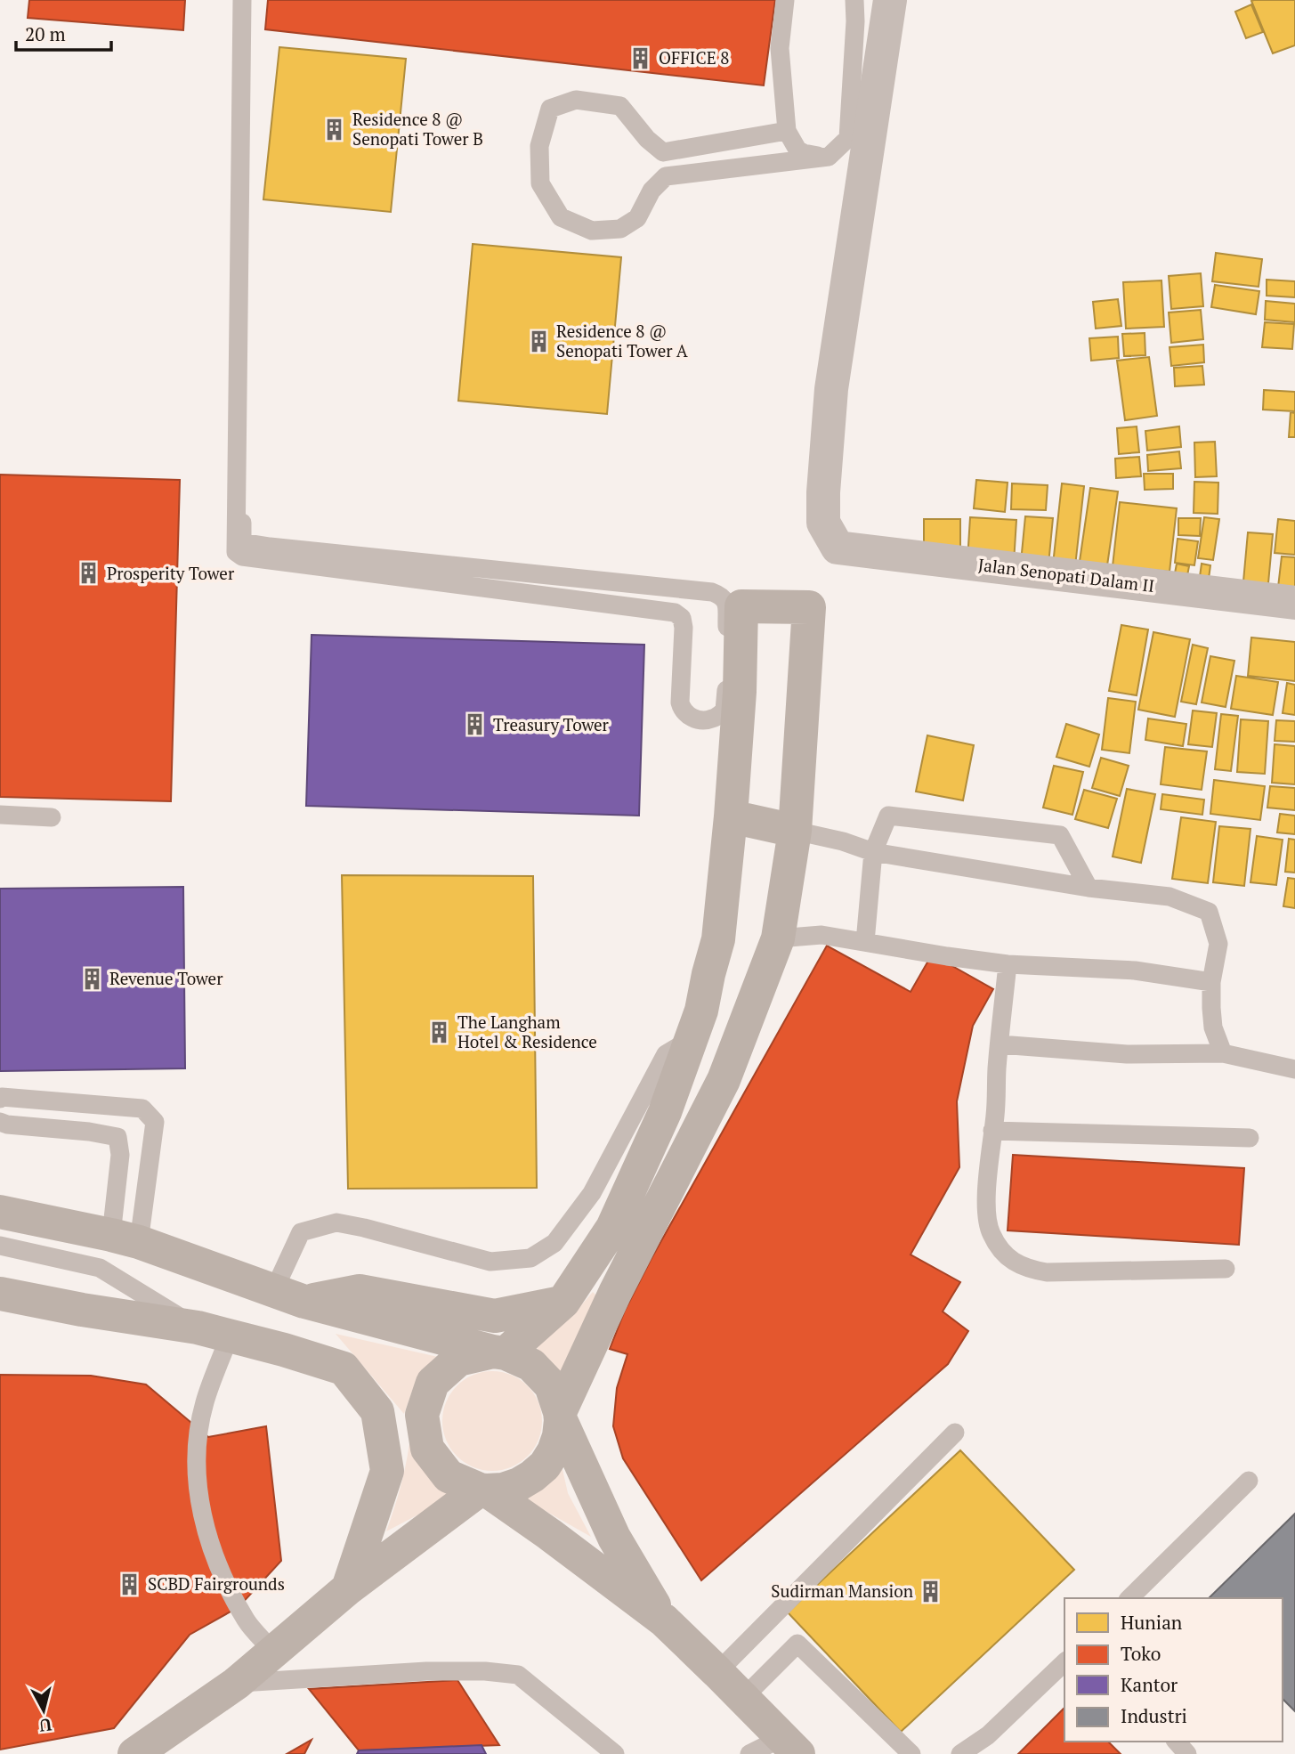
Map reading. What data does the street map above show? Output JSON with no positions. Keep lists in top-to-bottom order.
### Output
{
  "streets": {
    "street": ["Jalan Senopati Dalam II"]
  },
  "places": {
    "building": [
      "OFFICE 8",
      "Residence 8 @ Senopati Tower B",
      "Residence 8 @ Senopati Tower A",
      "Prosperity Tower",
      "Treasury Tower",
      "Revenue Tower",
      "The Langham Hotel & Residence",
      "SCBD Fairgrounds",
      "Sudirman Mansion"
    ]
  },
  "legend": [
    "Hunian",
    "Toko",
    "Kantor",
    "Industri"
  ],
  "scale_bar": "20 m",
  "north": "bottom"
}
